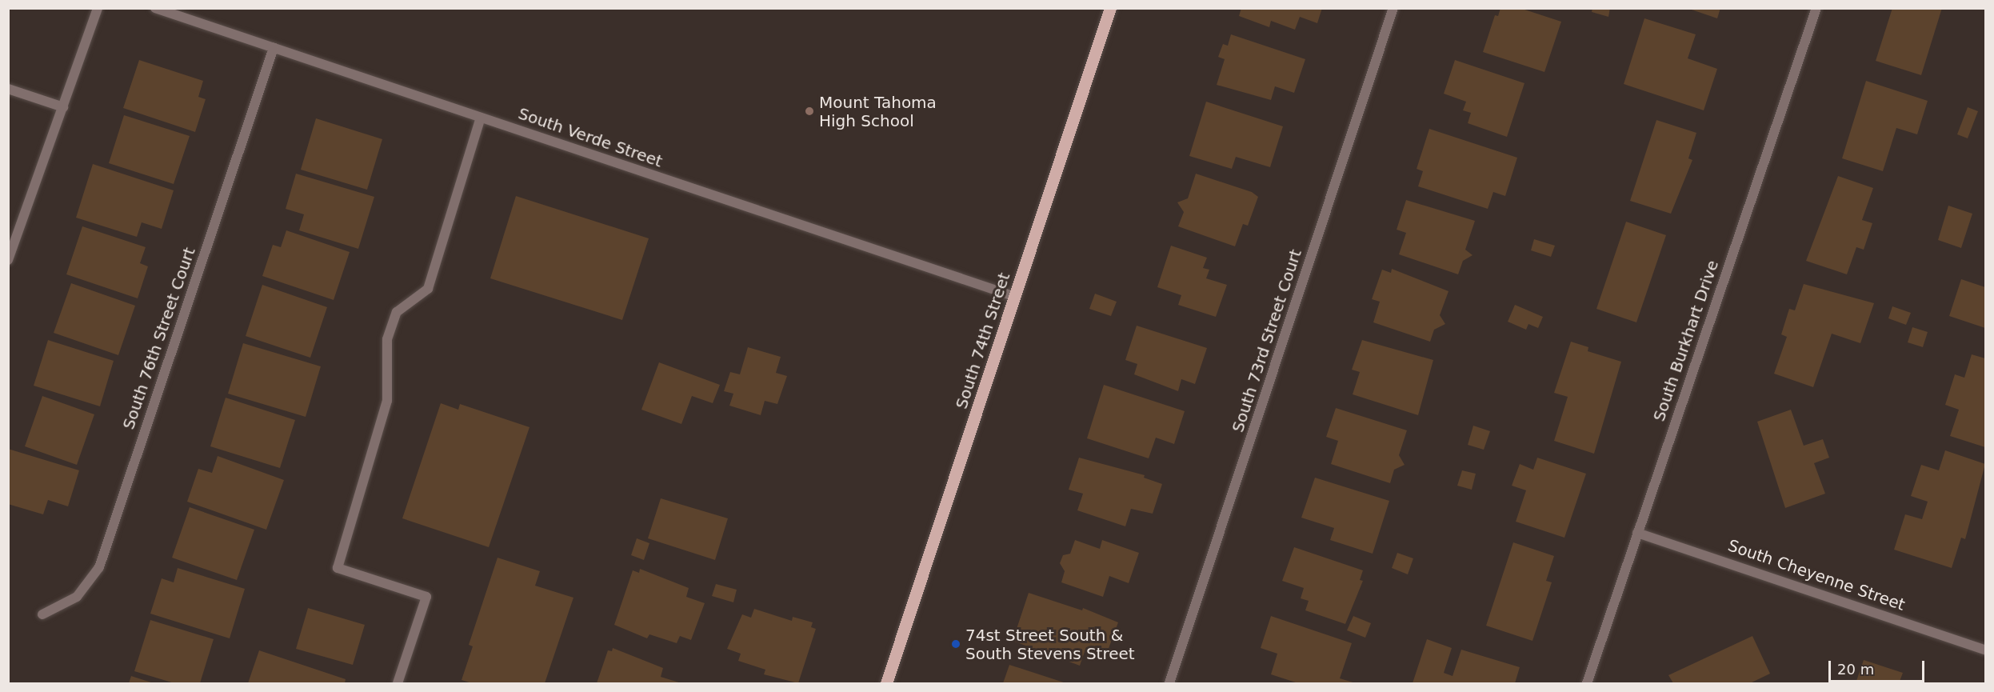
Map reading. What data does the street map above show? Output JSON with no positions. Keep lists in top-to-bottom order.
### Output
{
  "streets": {
    "main road": ["South 74th Street"],
    "street": [
      "South Verde Street",
      "South 76th Street Court",
      "South 73rd Street Court",
      "South Burkhart Drive",
      "South Cheyenne Street"
    ]
  },
  "crossings": [
    ["South Verde Street", "South 76th Street Court"],
    ["South Verde Street", "South 74th Street"],
    ["South Burkhart Drive", "South Cheyenne Street"]
  ],
  "places": ["Mount Tahoma High School", "74st Street South & South Stevens Street"],
  "scale_bar": "20 m"
}
